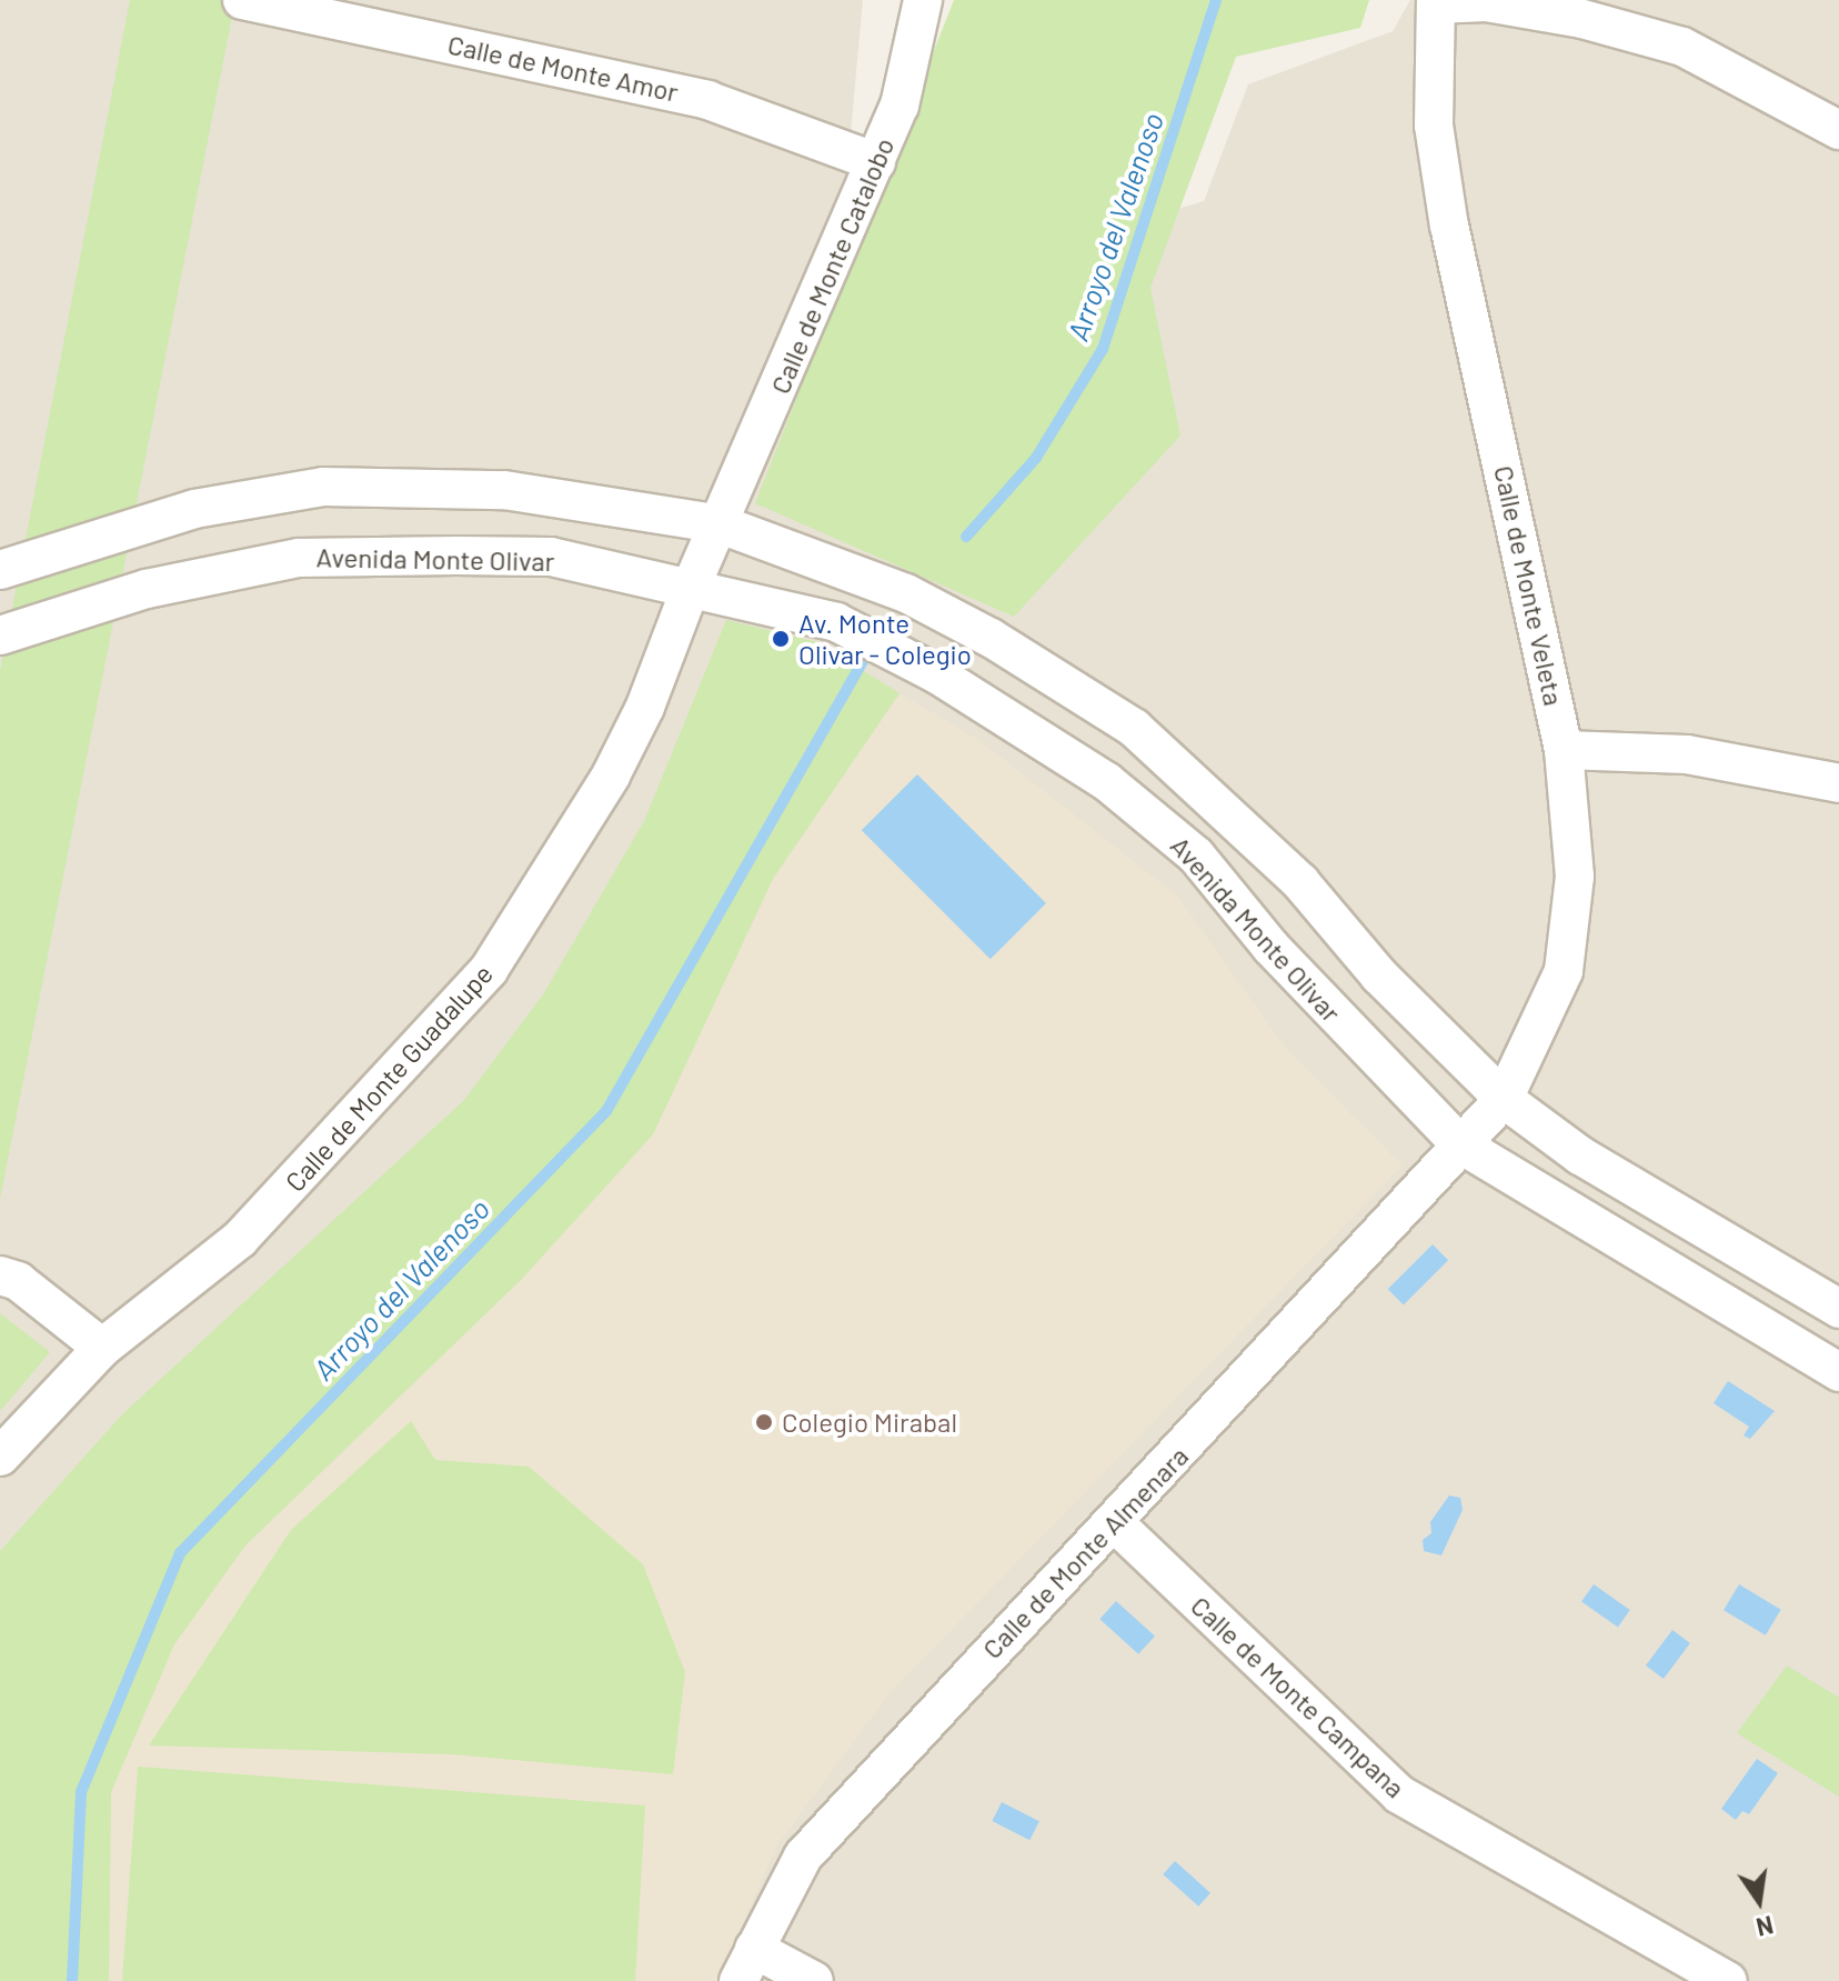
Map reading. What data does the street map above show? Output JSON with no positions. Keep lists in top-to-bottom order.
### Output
{
  "streets": {
    "street": [
      "Calle de Monte Amor",
      "Calle de Monte Catalobo",
      "Avenida Monte Olivar",
      "Calle de Monte Veleta",
      "Calle de Monte Guadalupe",
      "Calle de Monte Almenara",
      "Calle de Monte Campana"
    ]
  },
  "crossings": [
    ["Calle de Monte Amor", "Calle de Monte Catalobo"],
    ["Calle de Monte Catalobo", "Avenida Monte Olivar"],
    ["Calle de Monte Catalobo", "Calle de Monte Guadalupe"],
    ["Avenida Monte Olivar", "Calle de Monte Veleta"],
    ["Avenida Monte Olivar", "Calle de Monte Guadalupe"],
    ["Avenida Monte Olivar", "Calle de Monte Almenara"],
    ["Calle de Monte Veleta", "Calle de Monte Almenara"],
    ["Calle de Monte Almenara", "Calle de Monte Campana"]
  ],
  "water": ["Arroyo del Valenoso"],
  "places": ["Av. Monte Olivar - Colegio", "Colegio Mirabal"],
  "north": "bottom"
}
